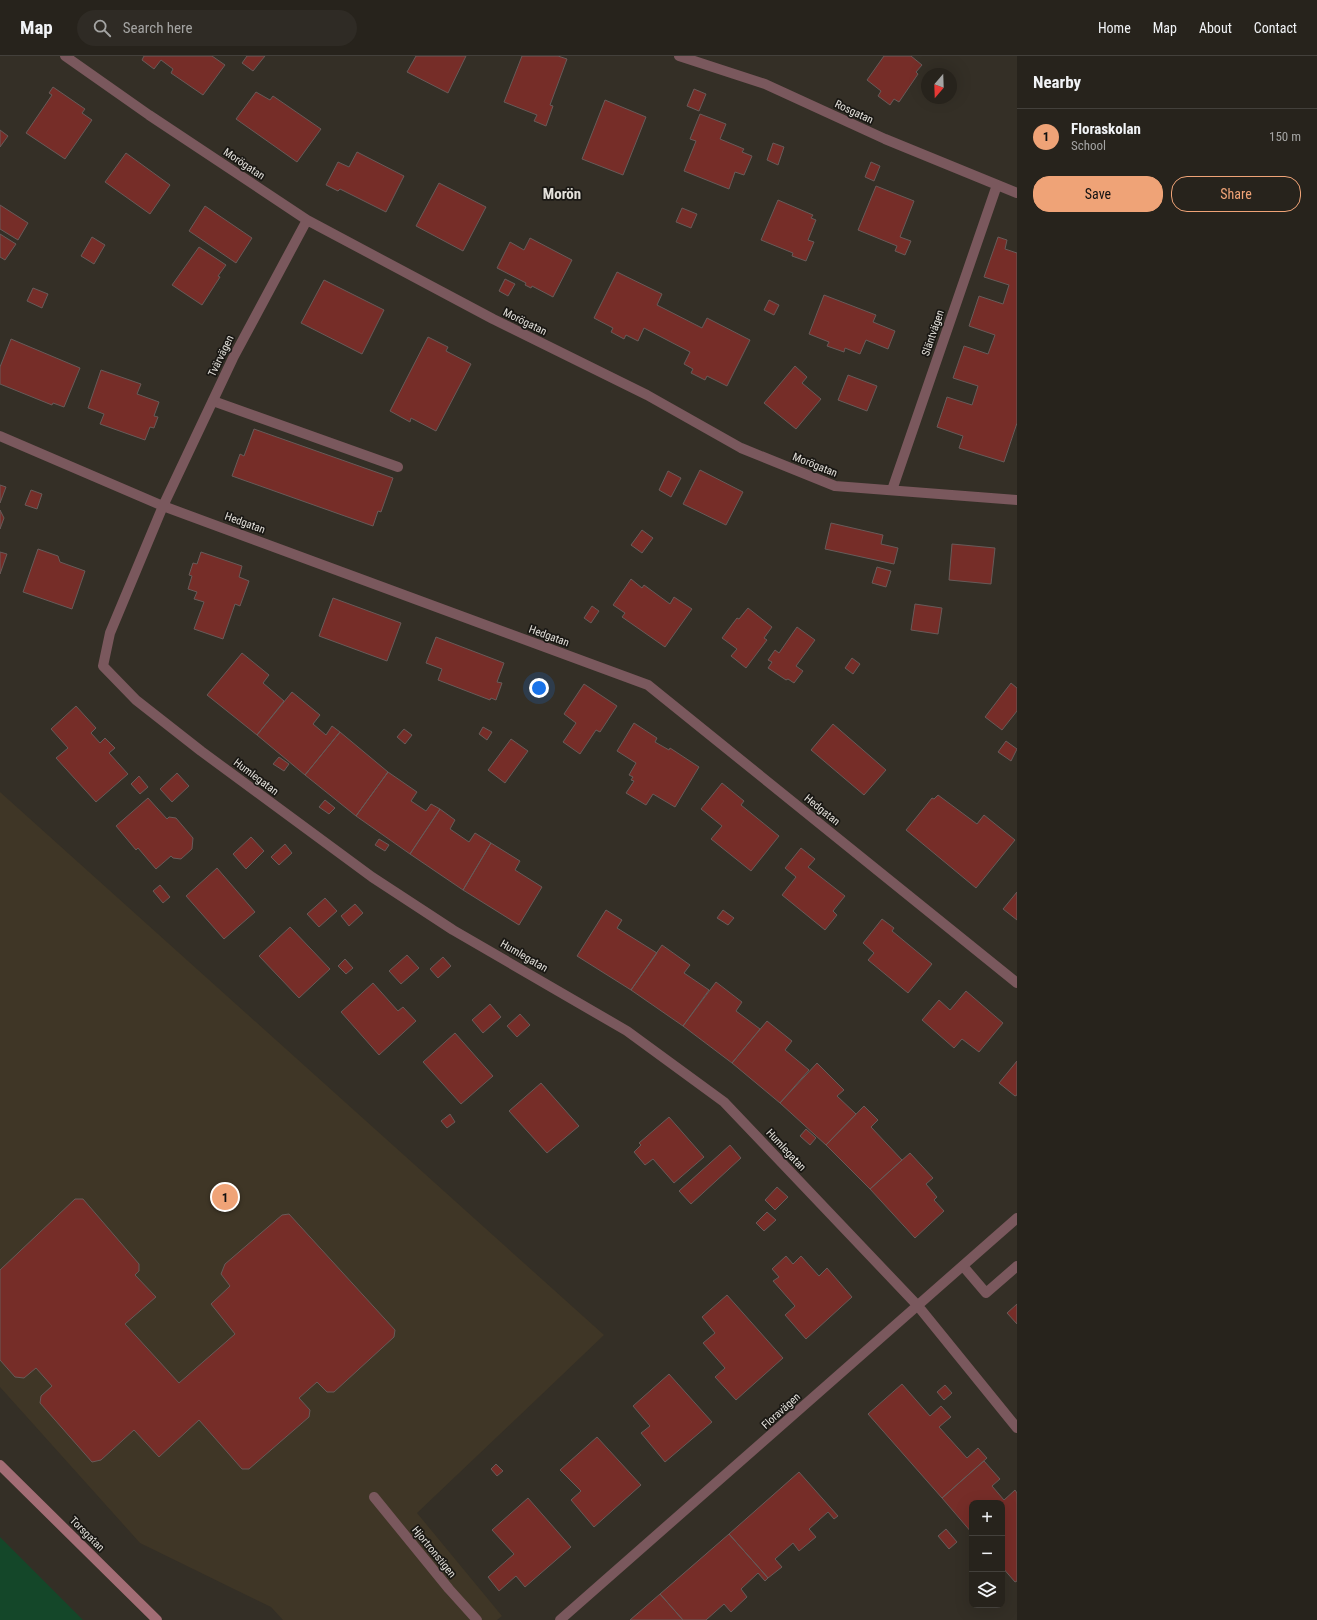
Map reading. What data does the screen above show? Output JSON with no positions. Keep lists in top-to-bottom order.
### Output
{
  "streets": {
    "main road": ["Torsgatan"],
    "street": [
      "Rosgatan",
      "Morögatan",
      "Släntvägen",
      "Tvärvägen",
      "Hedgatan",
      "Humlegatan",
      "Floravägen",
      "Hjortronstigen"
    ]
  },
  "crossings": [
    ["Rosgatan", "Släntvägen"],
    ["Morögatan", "Släntvägen"],
    ["Morögatan", "Tvärvägen"],
    ["Tvärvägen", "Hedgatan"],
    ["Tvärvägen", "Humlegatan"],
    ["Hedgatan", "Humlegatan"],
    ["Humlegatan", "Floravägen"]
  ],
  "districts": ["Morön"],
  "north": "bottom",
  "page": {
    "header": "Map",
    "search": "Search here",
    "nav": [
      "Home",
      "Map",
      "About",
      "Contact"
    ],
    "heading": "Nearby",
    "list": [
      {
        "mark": "1",
        "name": "Floraskolan",
        "note": "School",
        "value": "150 m"
      }
    ],
    "buttons": ["Save", "Share"],
    "pins": "1",
    "map_buttons": ["+", "−"]
  }
}
